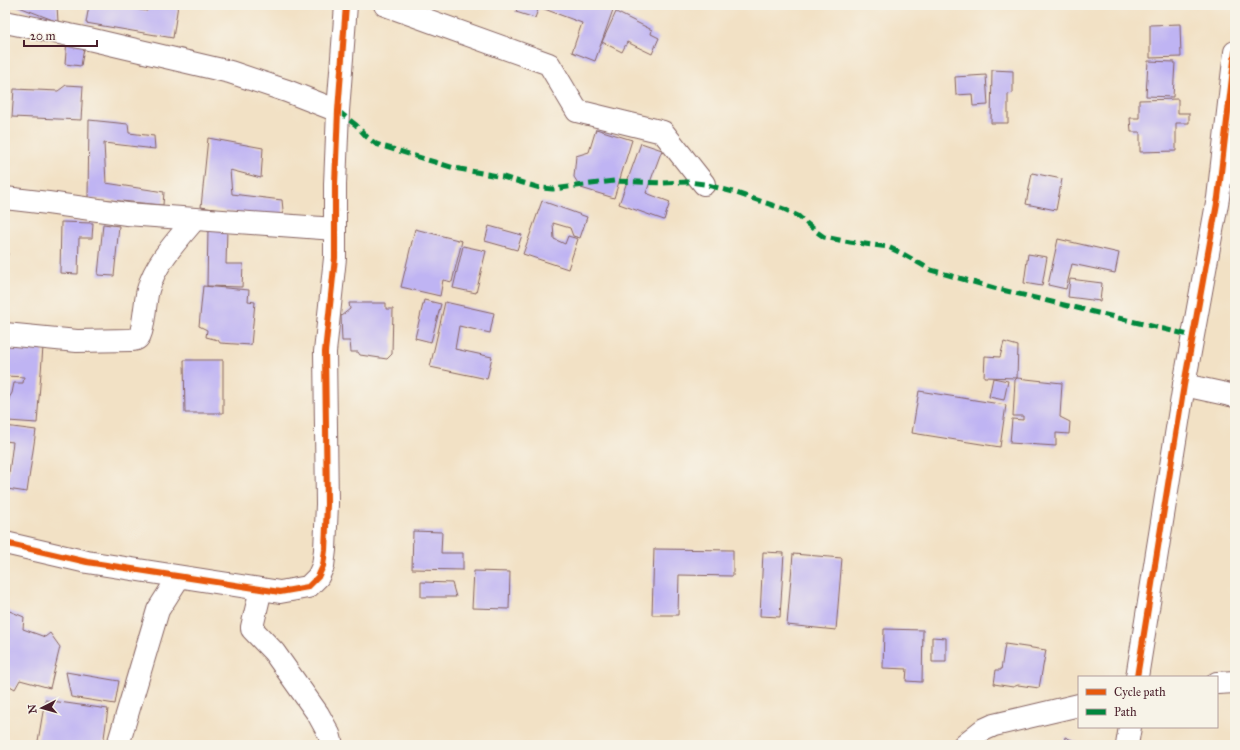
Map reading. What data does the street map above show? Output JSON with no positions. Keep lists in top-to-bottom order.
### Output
{
  "legend": ["Cycle path", "Path"],
  "scale_bar": "20 m",
  "north": "left"
}
